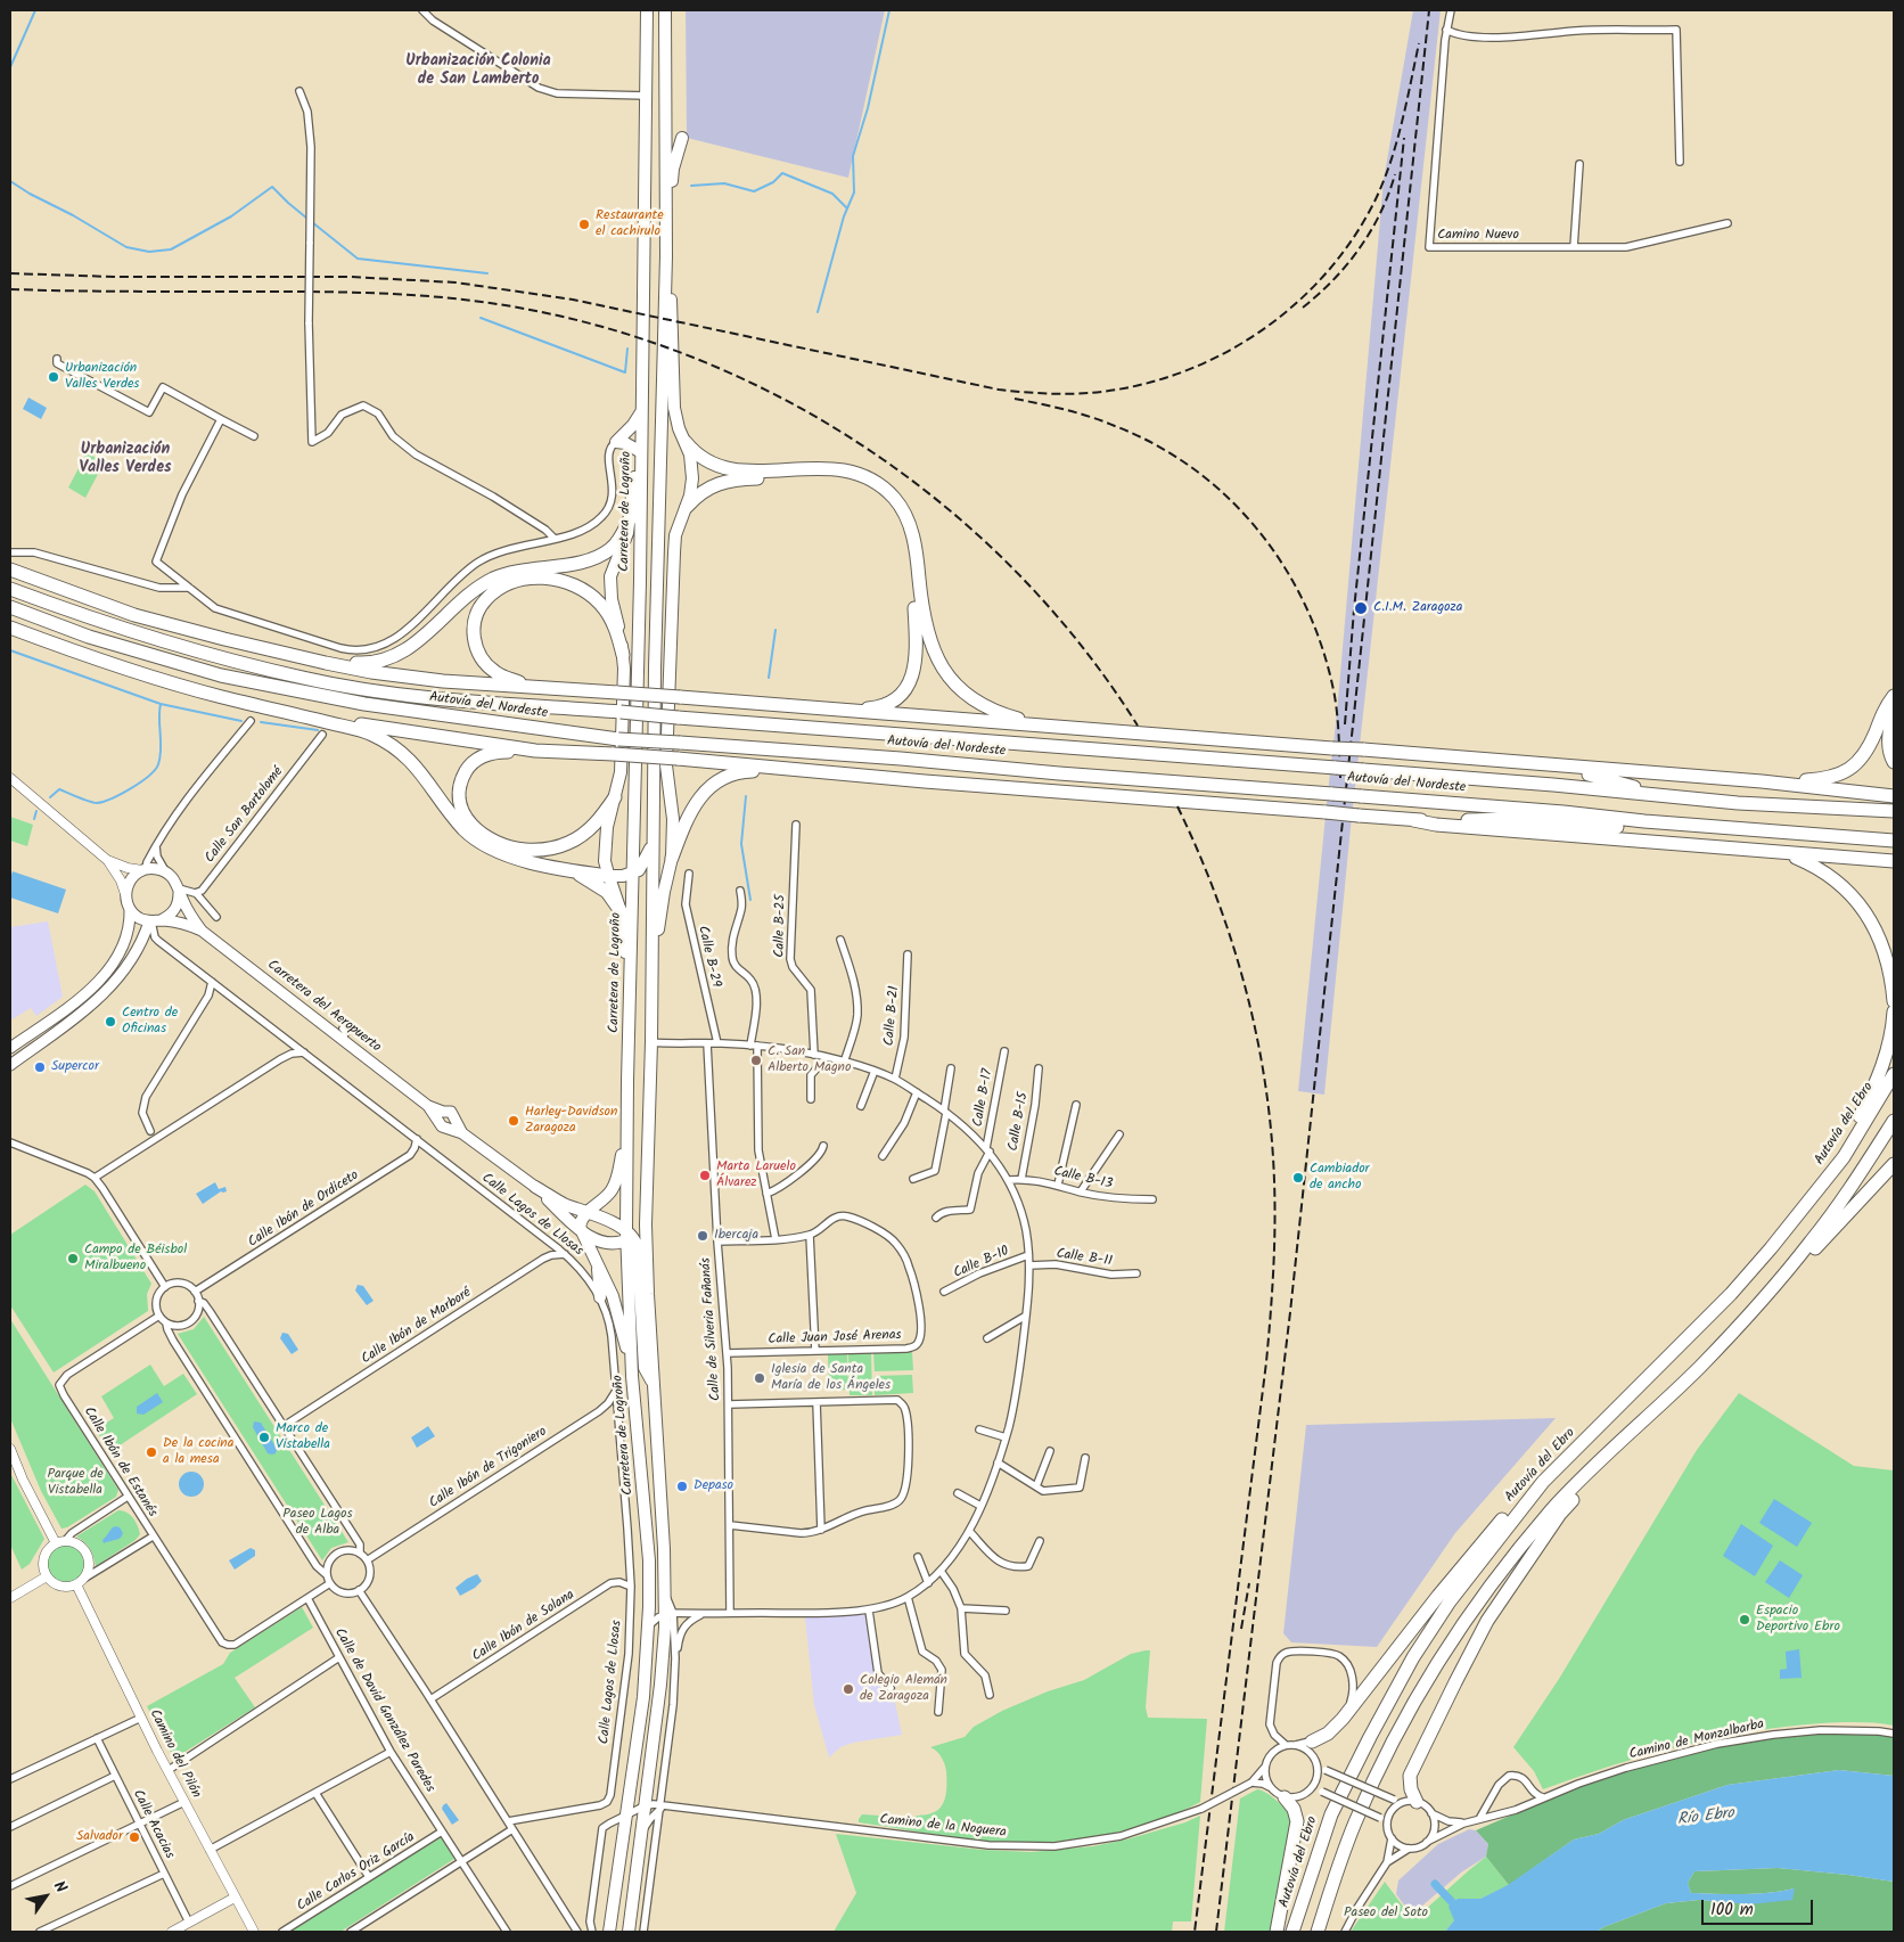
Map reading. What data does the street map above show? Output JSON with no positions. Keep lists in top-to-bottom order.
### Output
{
  "streets": {
    "highway": ["Carretera de Logroño", "Autovía del Nordeste", "Autovía del Ebro"],
    "main road": ["Carretera del Aeropuerto"],
    "street": [
      "Camino Nuevo",
      "Calle San Bartolomé",
      "Calle B-25",
      "Calle B-29",
      "Calle B-21",
      "Calle B-17",
      "Calle B-15",
      "Calle B-13",
      "Calle Ibón de Ordiceto",
      "Calle Lagos de Llosas",
      "Calle B-11",
      "Calle B-10",
      "Calle Ibón de Marboré",
      "Calle de Silveria Fañanás",
      "Calle Juan José Arenas",
      "Calle Ibón de Estanés",
      "Calle Ibón de Trigoniero",
      "Calle Ibón de Solana",
      "Calle de David González Paredes",
      "Camino de Monzalbarba",
      "Camino del Pilón",
      "Calle Acacias",
      "Camino de la Noguera",
      "Calle Carlos Oriz García"
    ]
  },
  "crossings": [
    ["Carretera de Logroño", "Camino de la Noguera"],
    ["Carretera del Aeropuerto", "Calle Lagos de Llosas"],
    ["Calle B-15", "Calle B-13"],
    ["Calle Ibón de Ordiceto", "Calle Lagos de Llosas"],
    ["Calle Ibón de Ordiceto", "Calle Ibón de Estanés"],
    ["Calle Lagos de Llosas", "Calle Ibón de Marboré"],
    ["Calle Lagos de Llosas", "Calle Ibón de Trigoniero"],
    ["Calle Lagos de Llosas", "Calle Ibón de Solana"],
    ["Calle de Silveria Fañanás", "Calle Juan José Arenas"],
    ["Calle Ibón de Estanés", "Calle de David González Paredes"],
    ["Calle de David González Paredes", "Calle Carlos Oriz García"]
  ],
  "districts": ["Urbanización Colonia de San Lamberto", "Urbanización Valles Verdes"],
  "water": ["Río Ebro"],
  "parks": ["Parque de Vistabella", "Paseo Lagos de Alba", "Paseo del Soto"],
  "places": [
    "Restaurante el cachirulo",
    "Urbanización Valles Verdes",
    "C.I.M. Zaragoza",
    "Centro de Oficinas",
    "C. San Alberto Magno",
    "Supercor",
    "Harley-Davidson Zaragoza",
    "Marta Laruelo Álvarez",
    "Cambiador de ancho",
    "Ibercaja",
    "Campo de Béisbol Miralbueno",
    "Iglesia de Santa María de los Ángeles",
    "Marco de Vistabella",
    "De la cocina a la mesa",
    "Depaso",
    "Espacio Deportivo Ebro",
    "Colegio Alemán de Zaragoza",
    "Salvador"
  ],
  "scale_bar": "100 m",
  "north": "top right"
}
